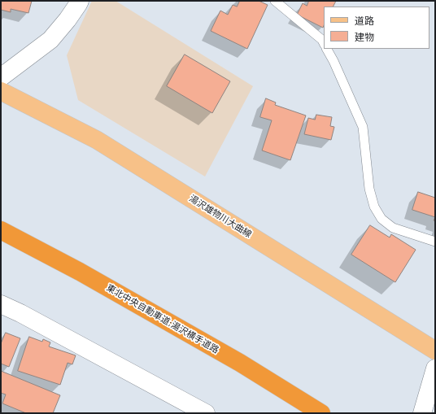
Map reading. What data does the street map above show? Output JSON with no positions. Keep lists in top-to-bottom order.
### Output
{
  "streets": {
    "highway": ["東北中央自動車道;湯沢横手道路"],
    "main road": ["湯沢雄物川大曲線"]
  },
  "legend": ["道路", "建物"]
}
